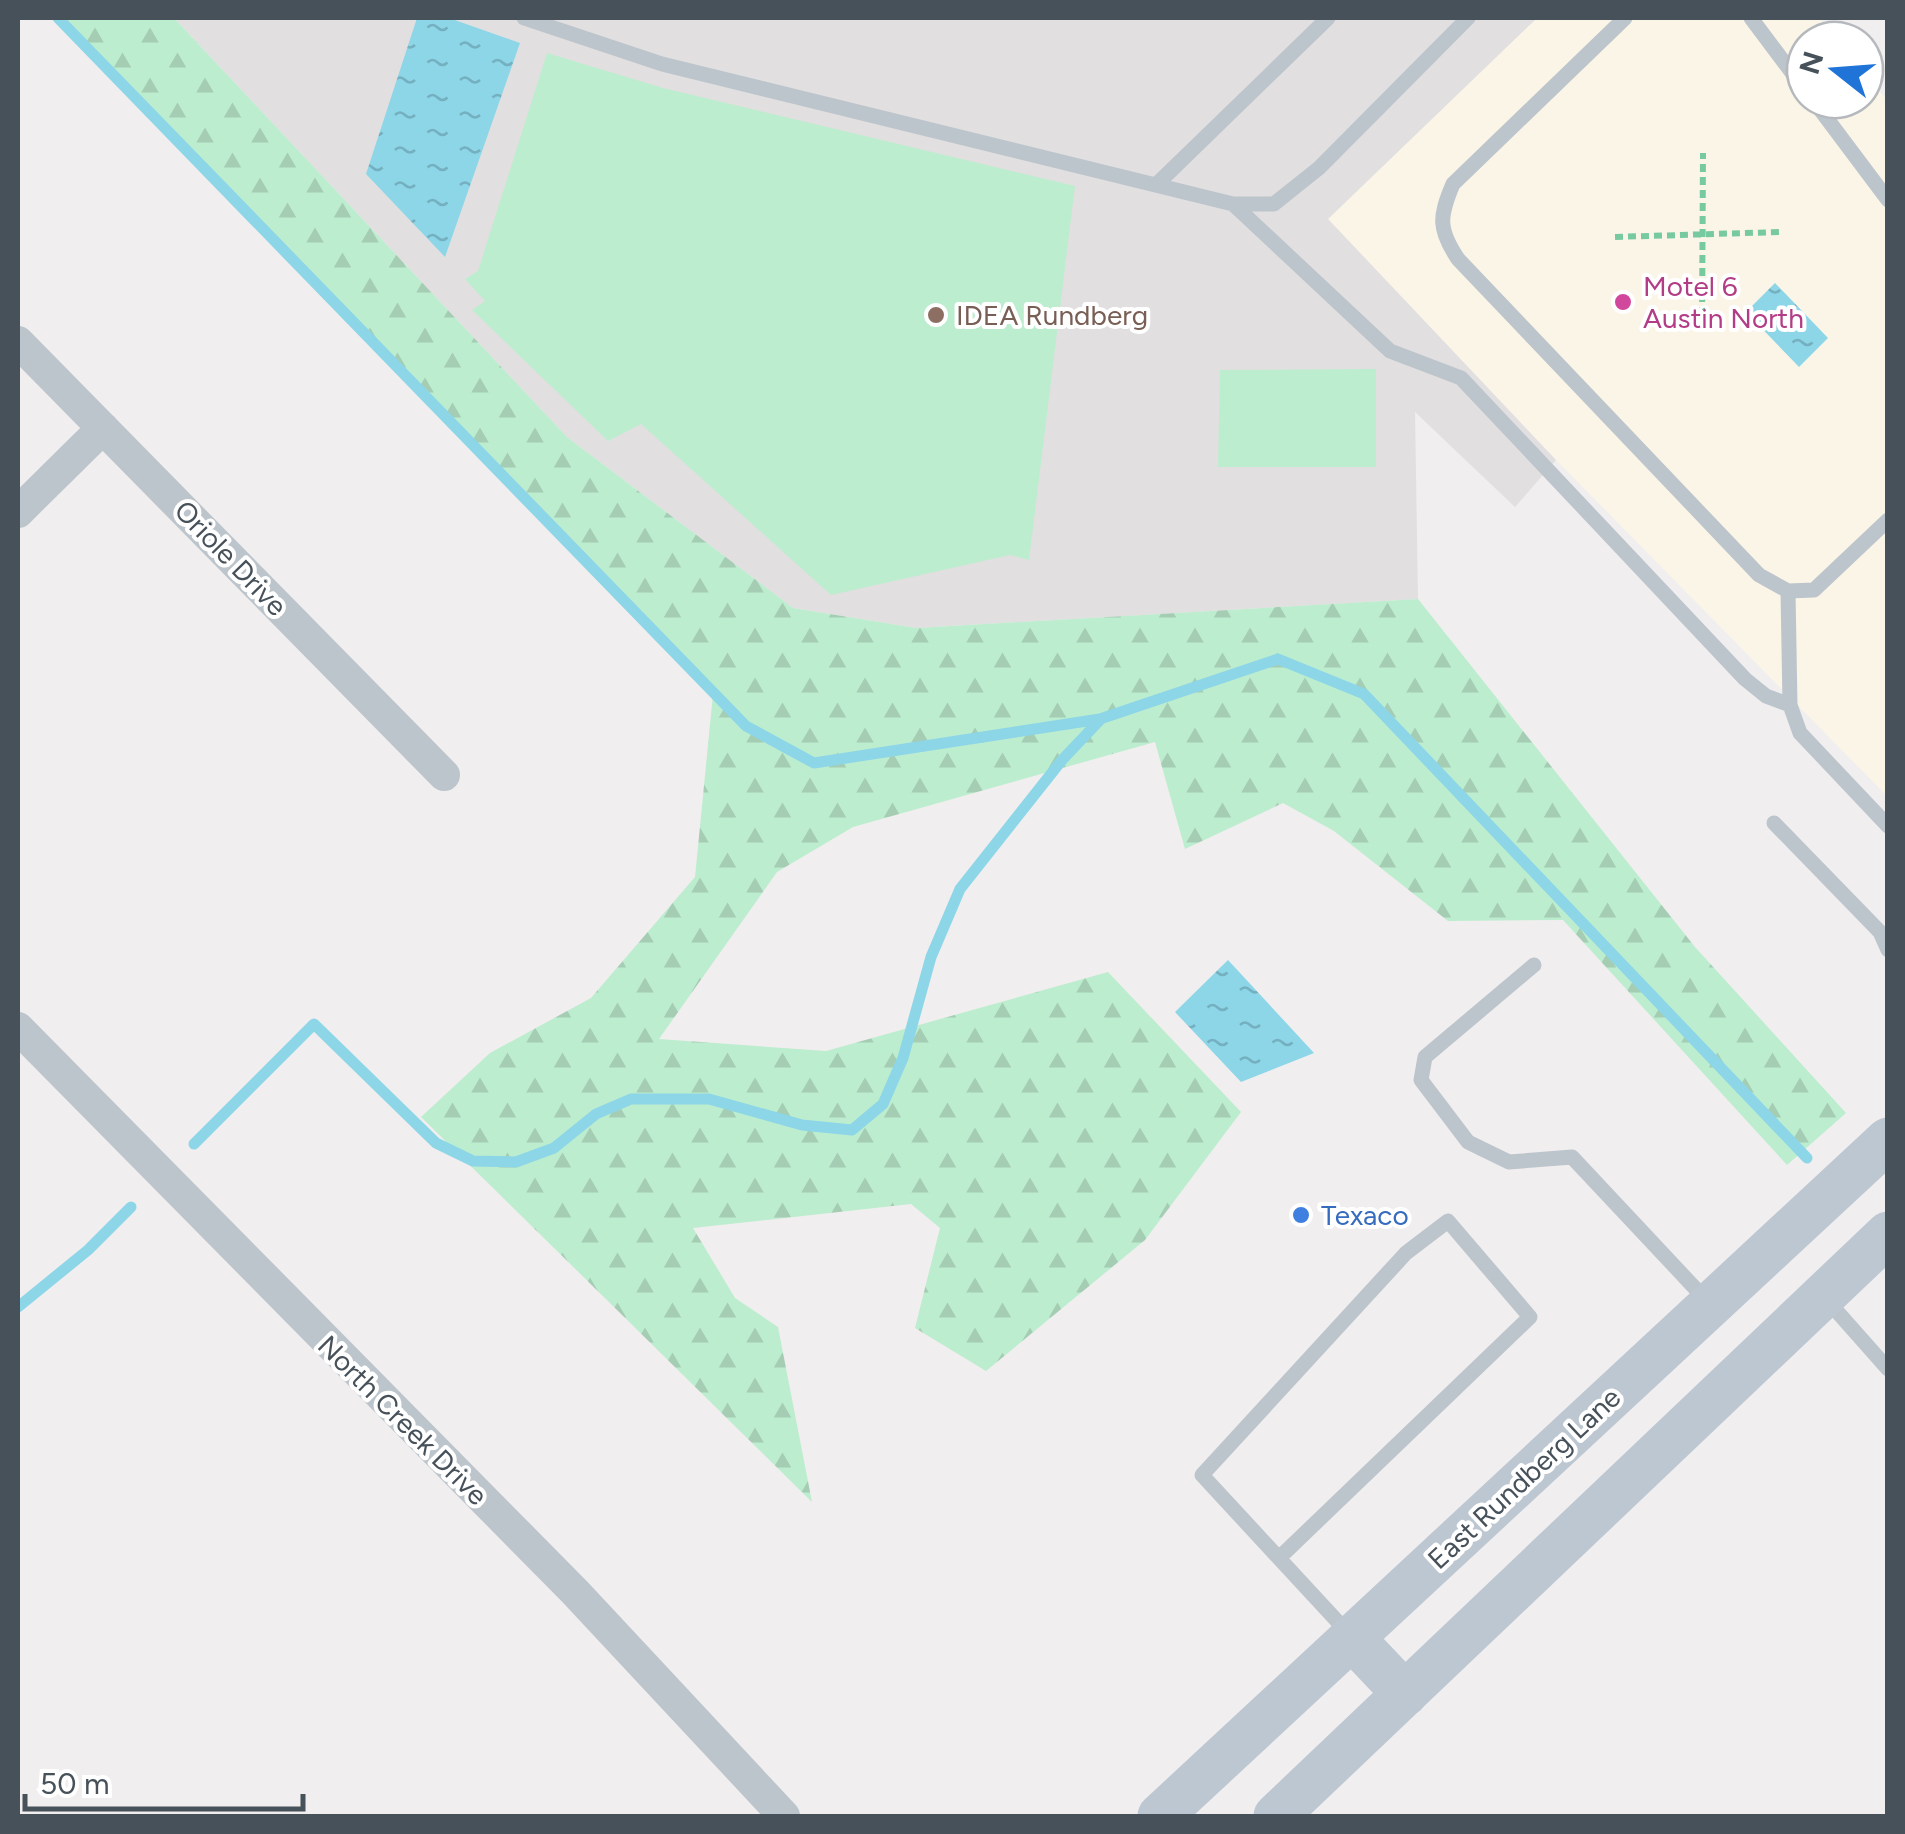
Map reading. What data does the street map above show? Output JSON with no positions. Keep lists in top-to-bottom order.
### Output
{
  "streets": {
    "main road": ["East Rundberg Lane"],
    "street": ["Oriole Drive", "North Creek Drive"]
  },
  "places": ["Motel 6 Austin North", "IDEA Rundberg", "Texaco"],
  "scale_bar": "50 m",
  "north": "left"
}
